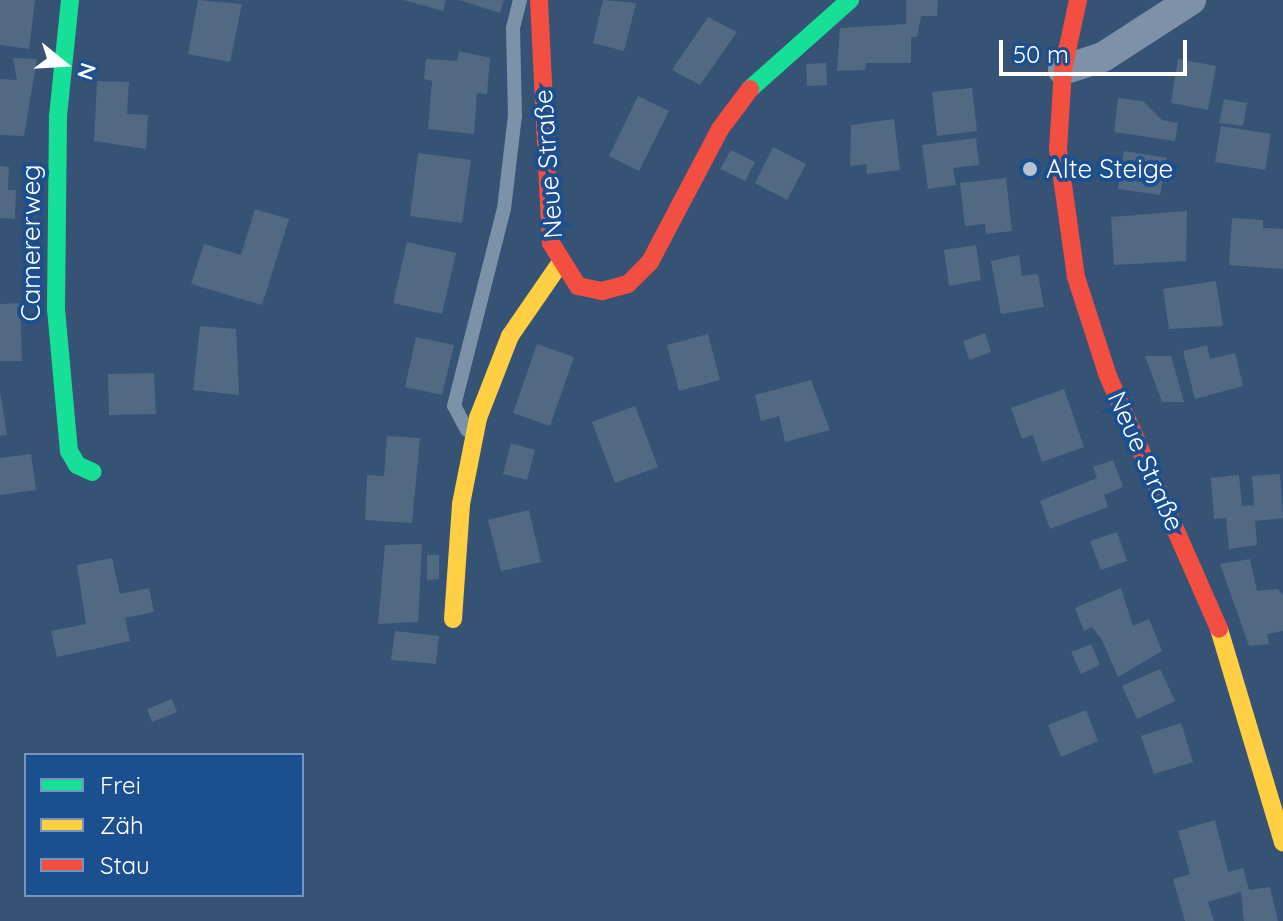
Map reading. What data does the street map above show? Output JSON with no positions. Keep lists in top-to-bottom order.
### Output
{
  "streets": {
    "street": ["Neue Straße", "Camererweg"]
  },
  "places": ["Alte Steige"],
  "legend": ["Frei", "Zäh", "Stau"],
  "scale_bar": "50 m",
  "north": "right"
}
